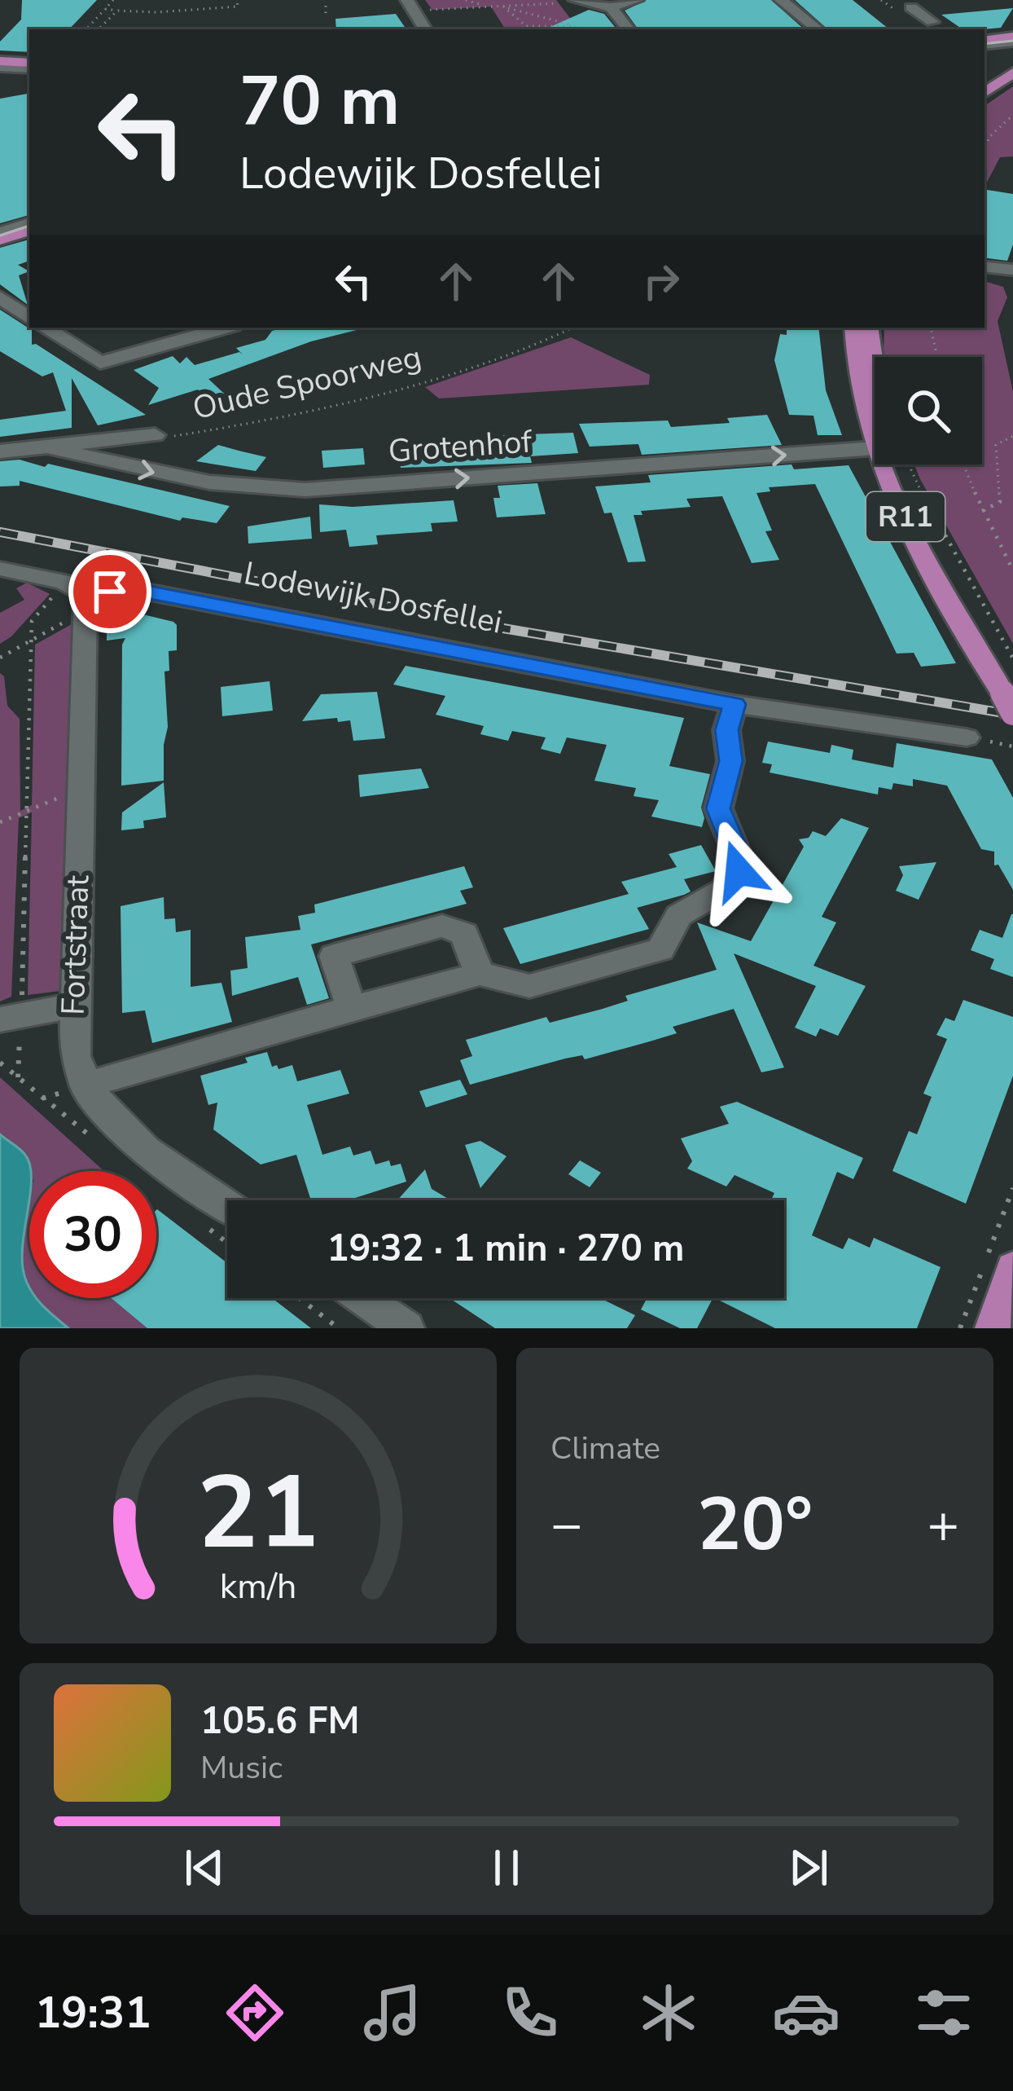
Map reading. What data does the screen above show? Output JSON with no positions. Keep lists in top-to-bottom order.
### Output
{
  "streets": {
    "main road": ["R11"],
    "street": ["Grotenhof", "Lodewijk Dosfellei", "Fortstraat"],
    "path": ["Oude Spoorweg"]
  },
  "crossings": [
    ["Oude Spoorweg", "Grotenhof"],
    ["Lodewijk Dosfellei", "Fortstraat"]
  ],
  "page": {
    "turn": ["70 m", "Lodewijk Dosfellei"],
    "limit": "30",
    "trip": "19:32 · 1 min · 270 m",
    "tile": "Climate",
    "heat": ["−", "20°", "+"],
    "song": ["105.6 FM", "Music"],
    "tabs": "19:31",
    "gauge": ["21", "km/h"]
  }
}
